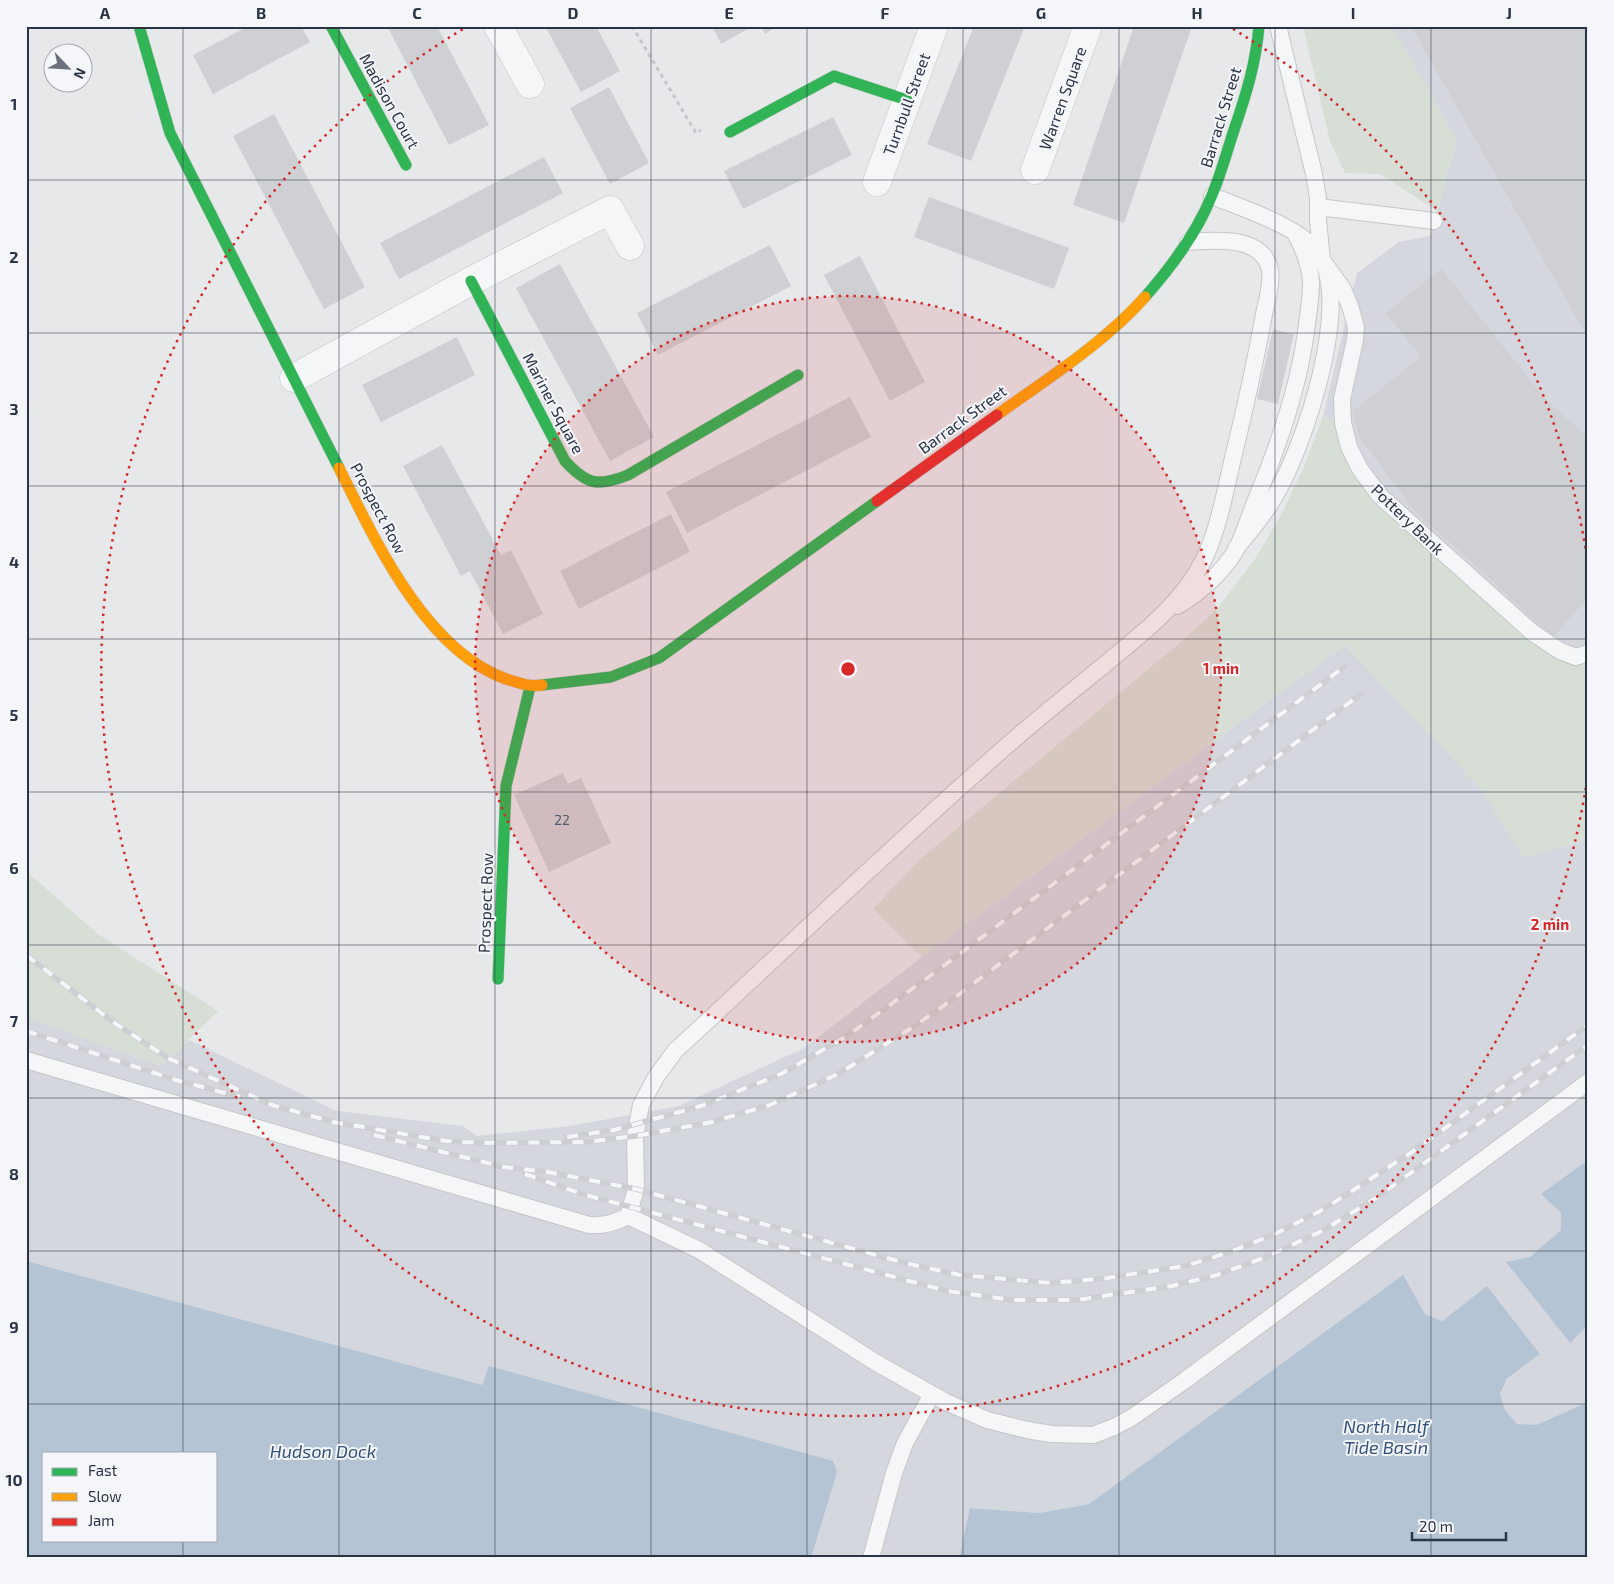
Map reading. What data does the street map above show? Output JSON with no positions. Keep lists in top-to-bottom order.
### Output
{
  "streets": {
    "street": [
      "Warren Square",
      "Madison Court",
      "Turnbull Street",
      "Barrack Street",
      "Mariner Square",
      "Prospect Row"
    ],
    "lane": ["Pottery Bank"]
  },
  "crossings": [
    ["Barrack Street", "Prospect Row"],
    ["Barrack Street", "Pottery Bank"]
  ],
  "water": ["North Half Tide Basin", "Hudson Dock"],
  "house_numbers": ["22"],
  "legend": ["Fast", "Slow", "Jam"],
  "scale_bar": "20 m",
  "north": "bottom right",
  "grid": {
    "columns": [
      "A",
      "B",
      "C",
      "D",
      "E",
      "F",
      "G",
      "H",
      "I",
      "J"
    ],
    "rows": [
      "1",
      "2",
      "3",
      "4",
      "5",
      "6",
      "7",
      "8",
      "9",
      "10"
    ]
  },
  "rings": ["1 min", "2 min"]
}
